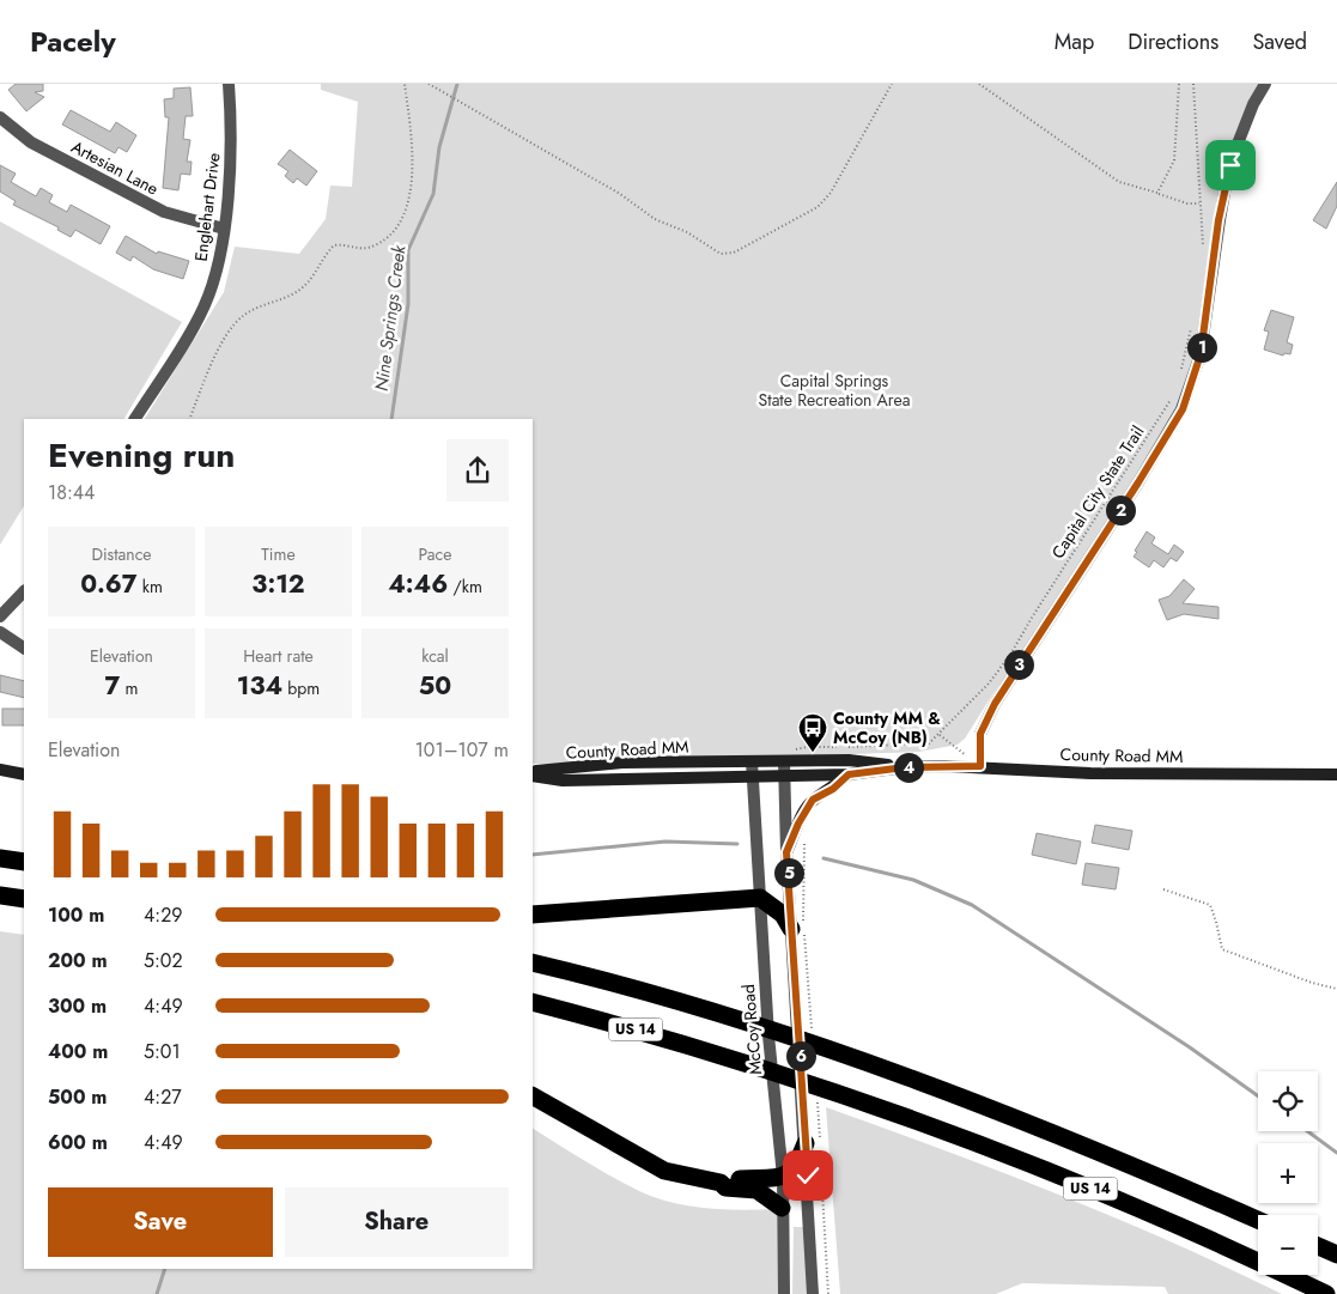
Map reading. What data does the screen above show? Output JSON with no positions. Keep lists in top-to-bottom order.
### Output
{
  "streets": {
    "highway": ["US 14"],
    "main road": ["County Road MM"],
    "street": ["Artesian Lane", "Englehart Drive", "McCoy Road"],
    "path": ["Capital City State Trail"]
  },
  "crossings": [
    ["Artesian Lane", "Englehart Drive"],
    ["County Road MM", "McCoy Road"]
  ],
  "water": ["Nine Springs Creek"],
  "parks": ["Capital Springs State Recreation Area"],
  "places": {
    "bus stop": ["County MM & McCoy (NB)"]
  },
  "page": {
    "header": "Pacely",
    "nav": ["Map", "Directions", "Saved"],
    "pins": [
      "1",
      "2",
      "3",
      "4",
      "5",
      "6"
    ],
    "heading": ["Evening run", "18:44"],
    "stats": [
      ["Distance", "0.67 km"],
      ["Time", "3:12"],
      ["Pace", "4:46 /km"],
      ["Elevation", "7 m"],
      ["Heart rate", "134 bpm"],
      ["kcal", "50"]
    ],
    "chart": ["Elevation", "101–107 m"],
    "list": [
      {
        "name": "100 m",
        "note": "4:29"
      },
      {
        "name": "200 m",
        "note": "5:02"
      },
      {
        "name": "300 m",
        "note": "4:49"
      },
      {
        "name": "400 m",
        "note": "5:01"
      },
      {
        "name": "500 m",
        "note": "4:27"
      },
      {
        "name": "600 m",
        "note": "4:49"
      }
    ],
    "map_buttons": ["+", "−"],
    "buttons": ["Save", "Share"]
  }
}
